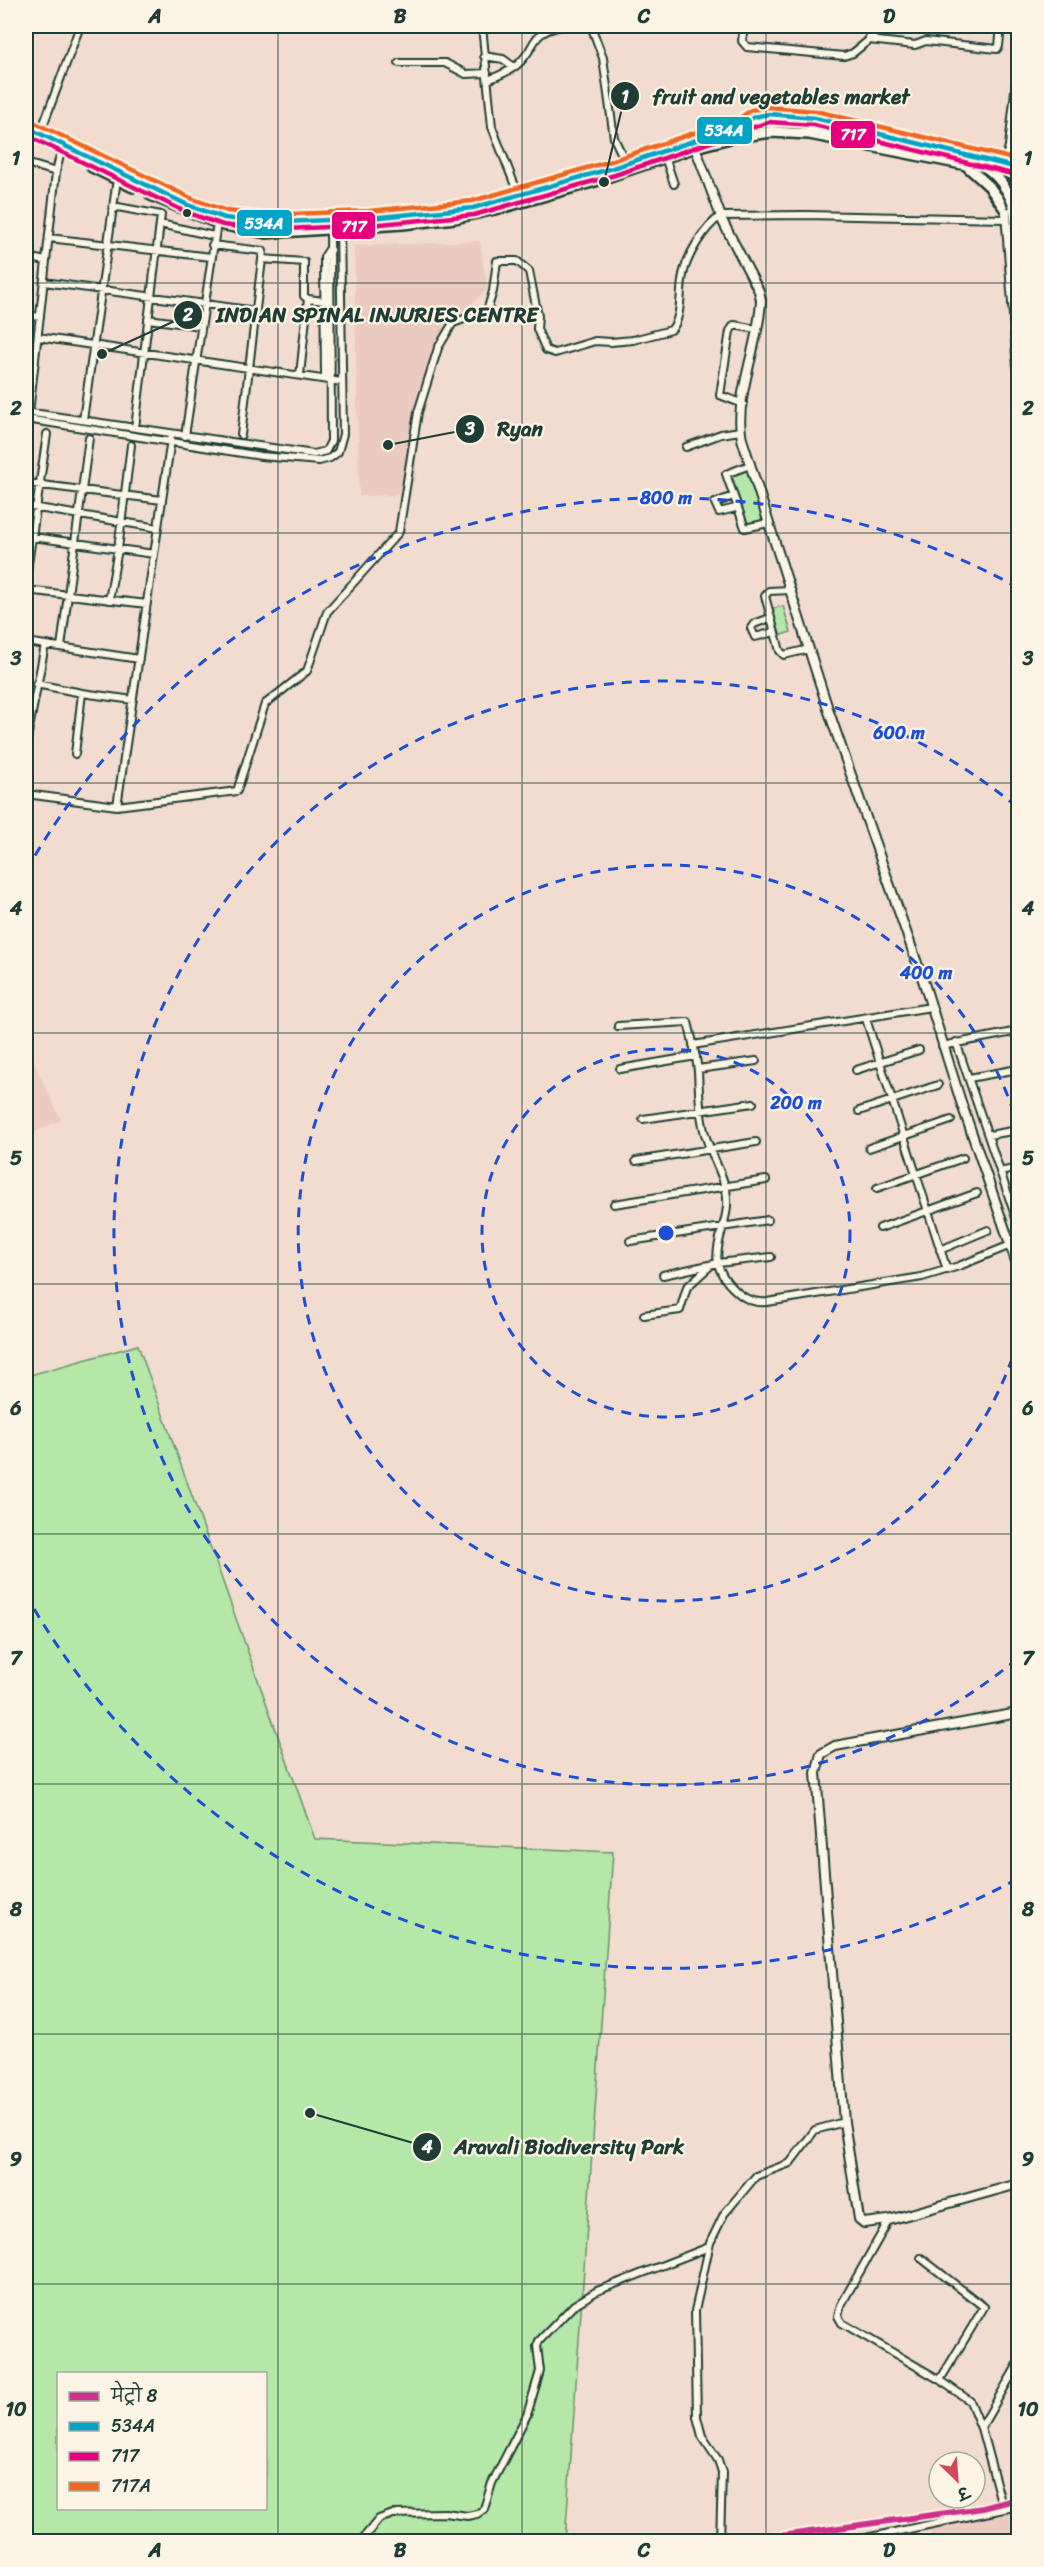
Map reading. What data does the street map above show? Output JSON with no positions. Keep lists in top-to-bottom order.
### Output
{
  "places": [
    "fruit and vegetables market",
    "INDIAN SPINAL INJURIES CENTRE",
    "Ryan",
    "Aravali Biodiversity Park"
  ],
  "lines": [
    "transit line 717A",
    "transit line 534A",
    "transit line 717",
    "metro line 8"
  ],
  "legend": [
    "मेट्रो 8",
    "534A",
    "717",
    "717A"
  ],
  "north": "bottom right",
  "grid": {
    "columns": [
      "A",
      "B",
      "C",
      "D"
    ],
    "rows": [
      "1",
      "2",
      "3",
      "4",
      "5",
      "6",
      "7",
      "8",
      "9",
      "10"
    ]
  },
  "rings": [
    "800 m",
    "600 m",
    "400 m",
    "200 m"
  ]
}
